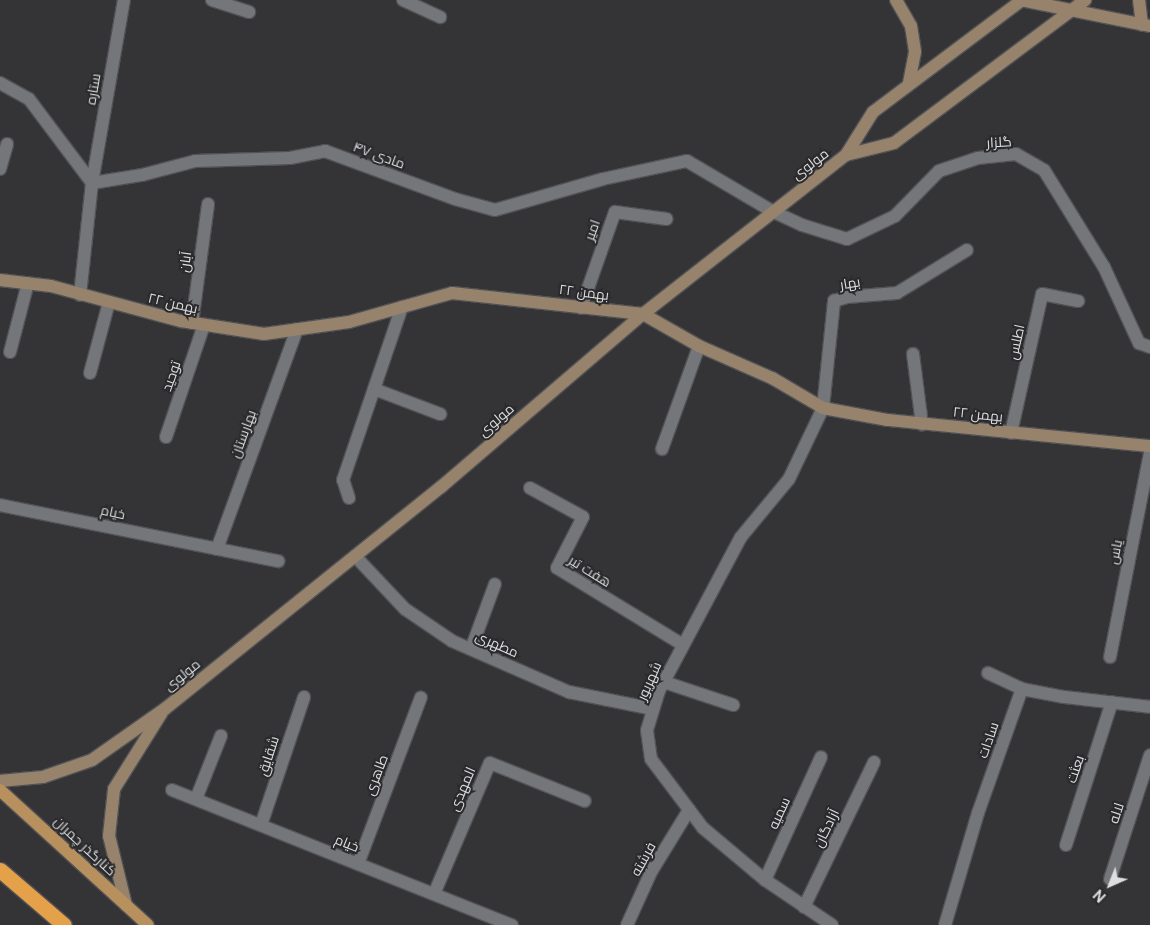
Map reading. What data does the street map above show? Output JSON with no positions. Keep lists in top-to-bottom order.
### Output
{
  "streets": {
    "main road": ["مولوی", "۲۲ بهمن", "کنارگذر چمران"],
    "street": [
      "ستاره",
      "گلزار",
      "مادی ۴۷",
      "امیر",
      "آبان",
      "بهار",
      "اطلس",
      "توحید",
      "بهارستان",
      "خیام",
      "یاس",
      "هفت تیر",
      "مطهری",
      "شهریور",
      "سادات",
      "شقایق",
      "بعثت",
      "طاهری",
      "المهدی",
      "سمیه",
      "لاله",
      "آزادگان",
      "فرشته"
    ]
  },
  "crossings": [
    ["ستاره", "مادی ۴۷"],
    ["ستاره", "۲۲ بهمن"],
    ["گلزار", "مادی ۴۷"],
    ["گلزار", "مولوی"],
    ["مادی ۴۷", "مولوی"],
    ["مولوی", "۲۲ بهمن"],
    ["مولوی", "مطهری"],
    ["مولوی", "کنارگذر چمران"],
    ["امیر", "۲۲ بهمن"],
    ["آبان", "۲۲ بهمن"],
    ["آبان", "توحید"],
    ["بهار", "۲۲ بهمن"],
    ["بهار", "شهریور"],
    ["۲۲ بهمن", "اطلس"],
    ["۲۲ بهمن", "توحید"],
    ["۲۲ بهمن", "بهارستان"],
    ["۲۲ بهمن", "شهریور"],
    ["بهارستان", "خیام"],
    ["خیام", "شقایق"],
    ["خیام", "طاهری"],
    ["خیام", "المهدی"],
    ["هفت تیر", "شهریور"],
    ["مطهری", "شهریور"],
    ["شهریور", "سمیه"],
    ["شهریور", "آزادگان"],
    ["شهریور", "فرشته"]
  ],
  "north": "bottom left"
}
